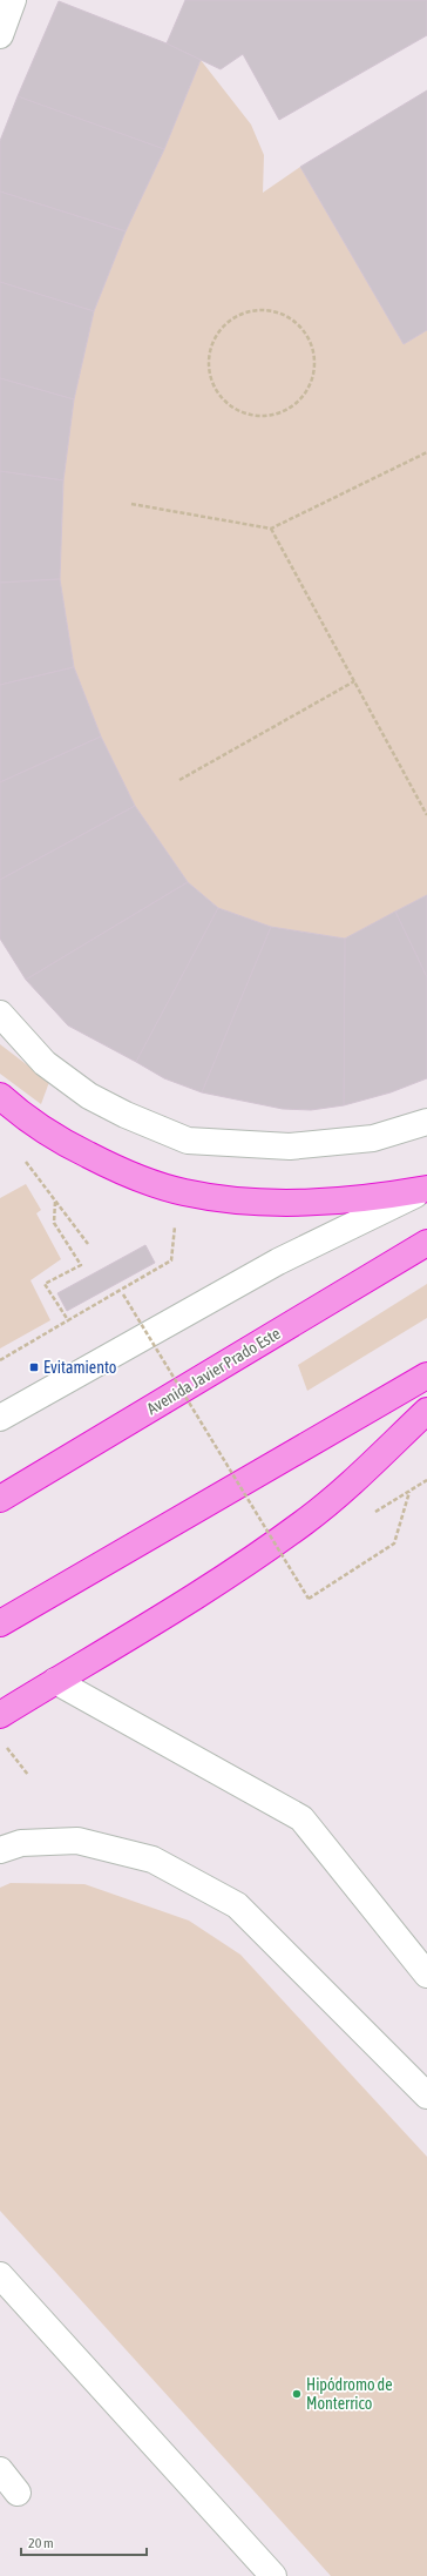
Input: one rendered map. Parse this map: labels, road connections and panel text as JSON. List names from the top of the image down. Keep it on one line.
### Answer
{"streets":{"highway":["Avenida Javier Prado Este"]},"places":{"transit":["Evitamiento"],"other":["Hipódromo de Monterrico"]},"scale_bar":"20 m"}
